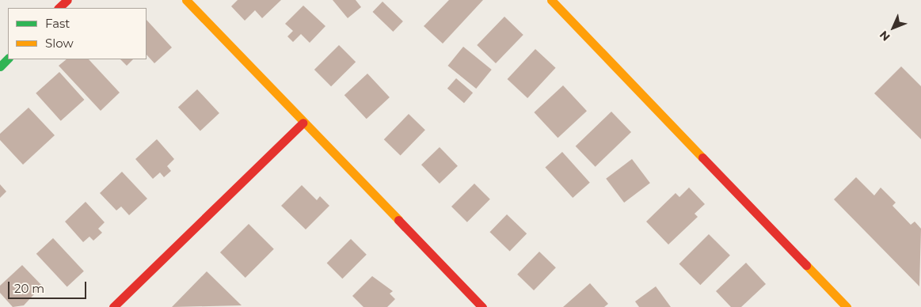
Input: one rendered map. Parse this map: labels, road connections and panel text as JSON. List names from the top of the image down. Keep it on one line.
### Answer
{"legend":["Fast","Slow"],"scale_bar":"20 m","north":"bottom left"}
